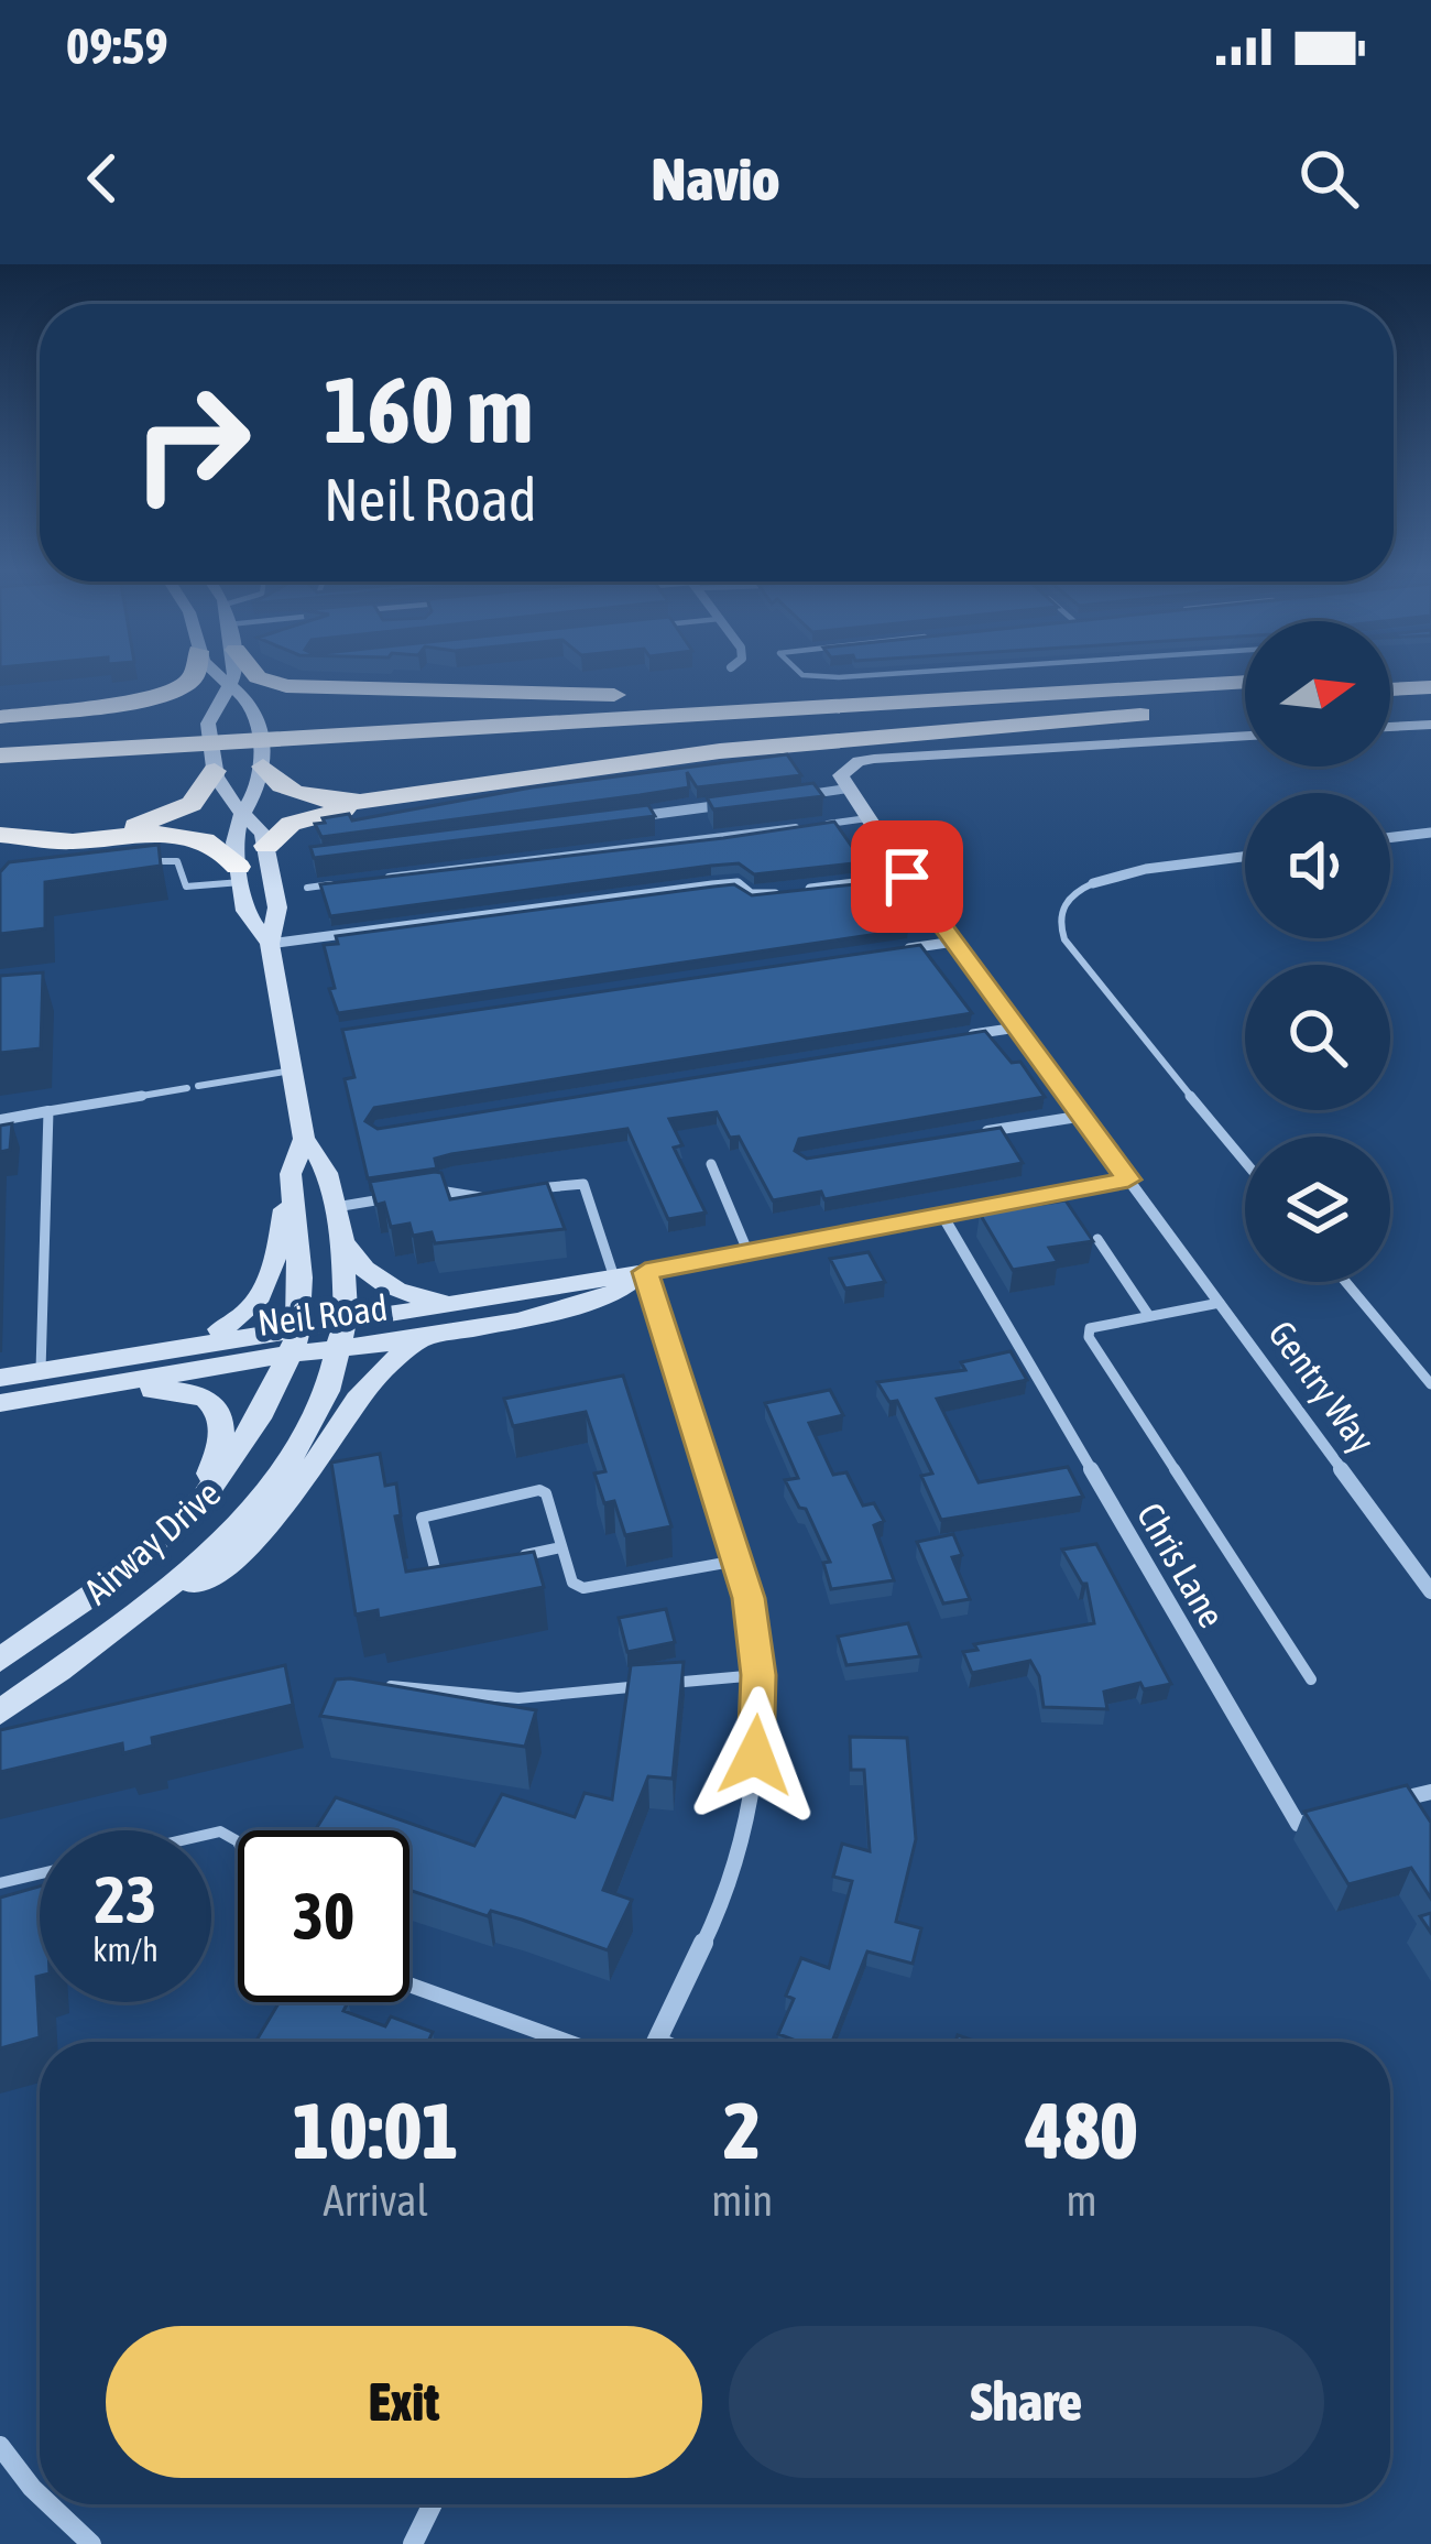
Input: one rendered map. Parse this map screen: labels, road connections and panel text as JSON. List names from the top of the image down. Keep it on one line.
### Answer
{"streets":{"main road":["Neil Road","Gentry Way","Airway Drive"],"street":["Chris Lane"]},"crossings":[["Neil Road","Gentry Way"],["Neil Road","Airway Drive"],["Neil Road","Chris Lane"]],"north":"right","page":{"status":"09:59","header":"Navio","turn":["160 m","Neil Road"],"speed":"23 km/h","limit":"30","eta":["10:01","Arrival","2","min","480","m"],"buttons":["Exit","Share"]}}
